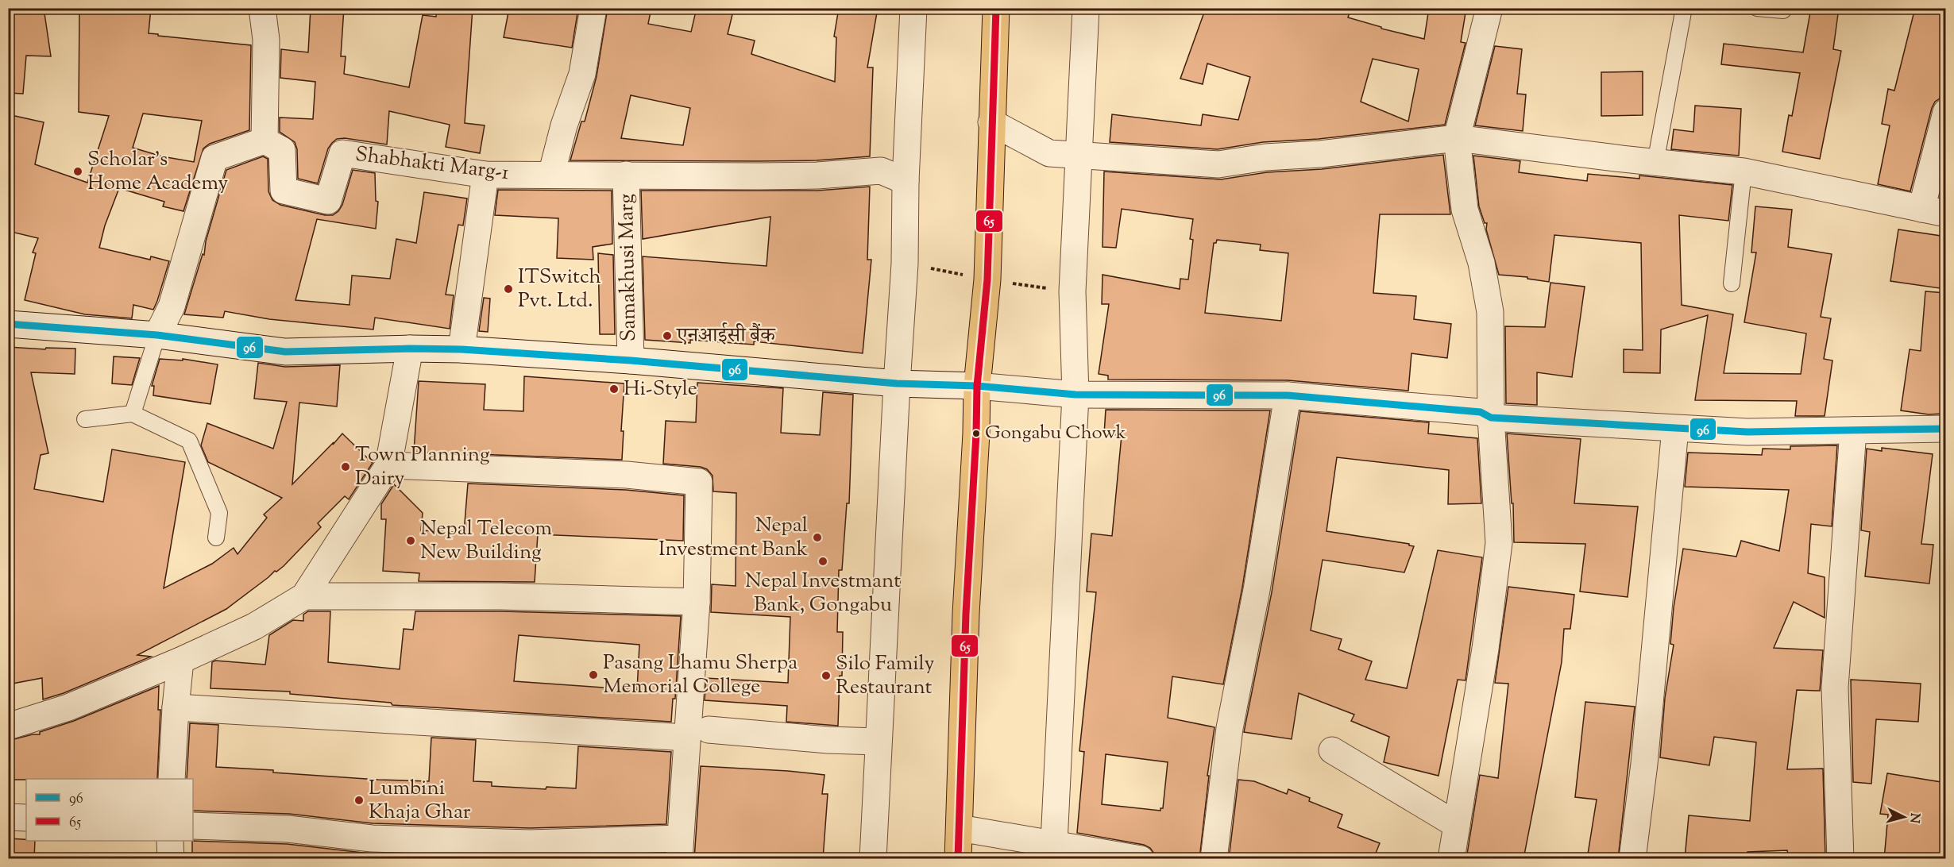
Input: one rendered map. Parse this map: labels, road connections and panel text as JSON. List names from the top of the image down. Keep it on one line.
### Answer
{"streets":{"street":["Shabhakti Marg-1","Samakhusi Marg"]},"crossings":[["Shabhakti Marg-1","Samakhusi Marg"]],"places":["Scholar's Home Academy","ITSwitch Pvt. Ltd.","एनआईसी बैंक","Hi-Style","Gongabu Chowk","Town Planning Dairy","Nepal Investment Bank","Nepal Telecom New Building","Nepal Investmant Bank, Gongabu","Pasang Lhamu Sherpa Memorial College","Silo Family Restaurant","Lumbini Khaja Ghar"],"lines":["transit line 65","transit line 96"],"legend":["96","65"],"north":"right"}
